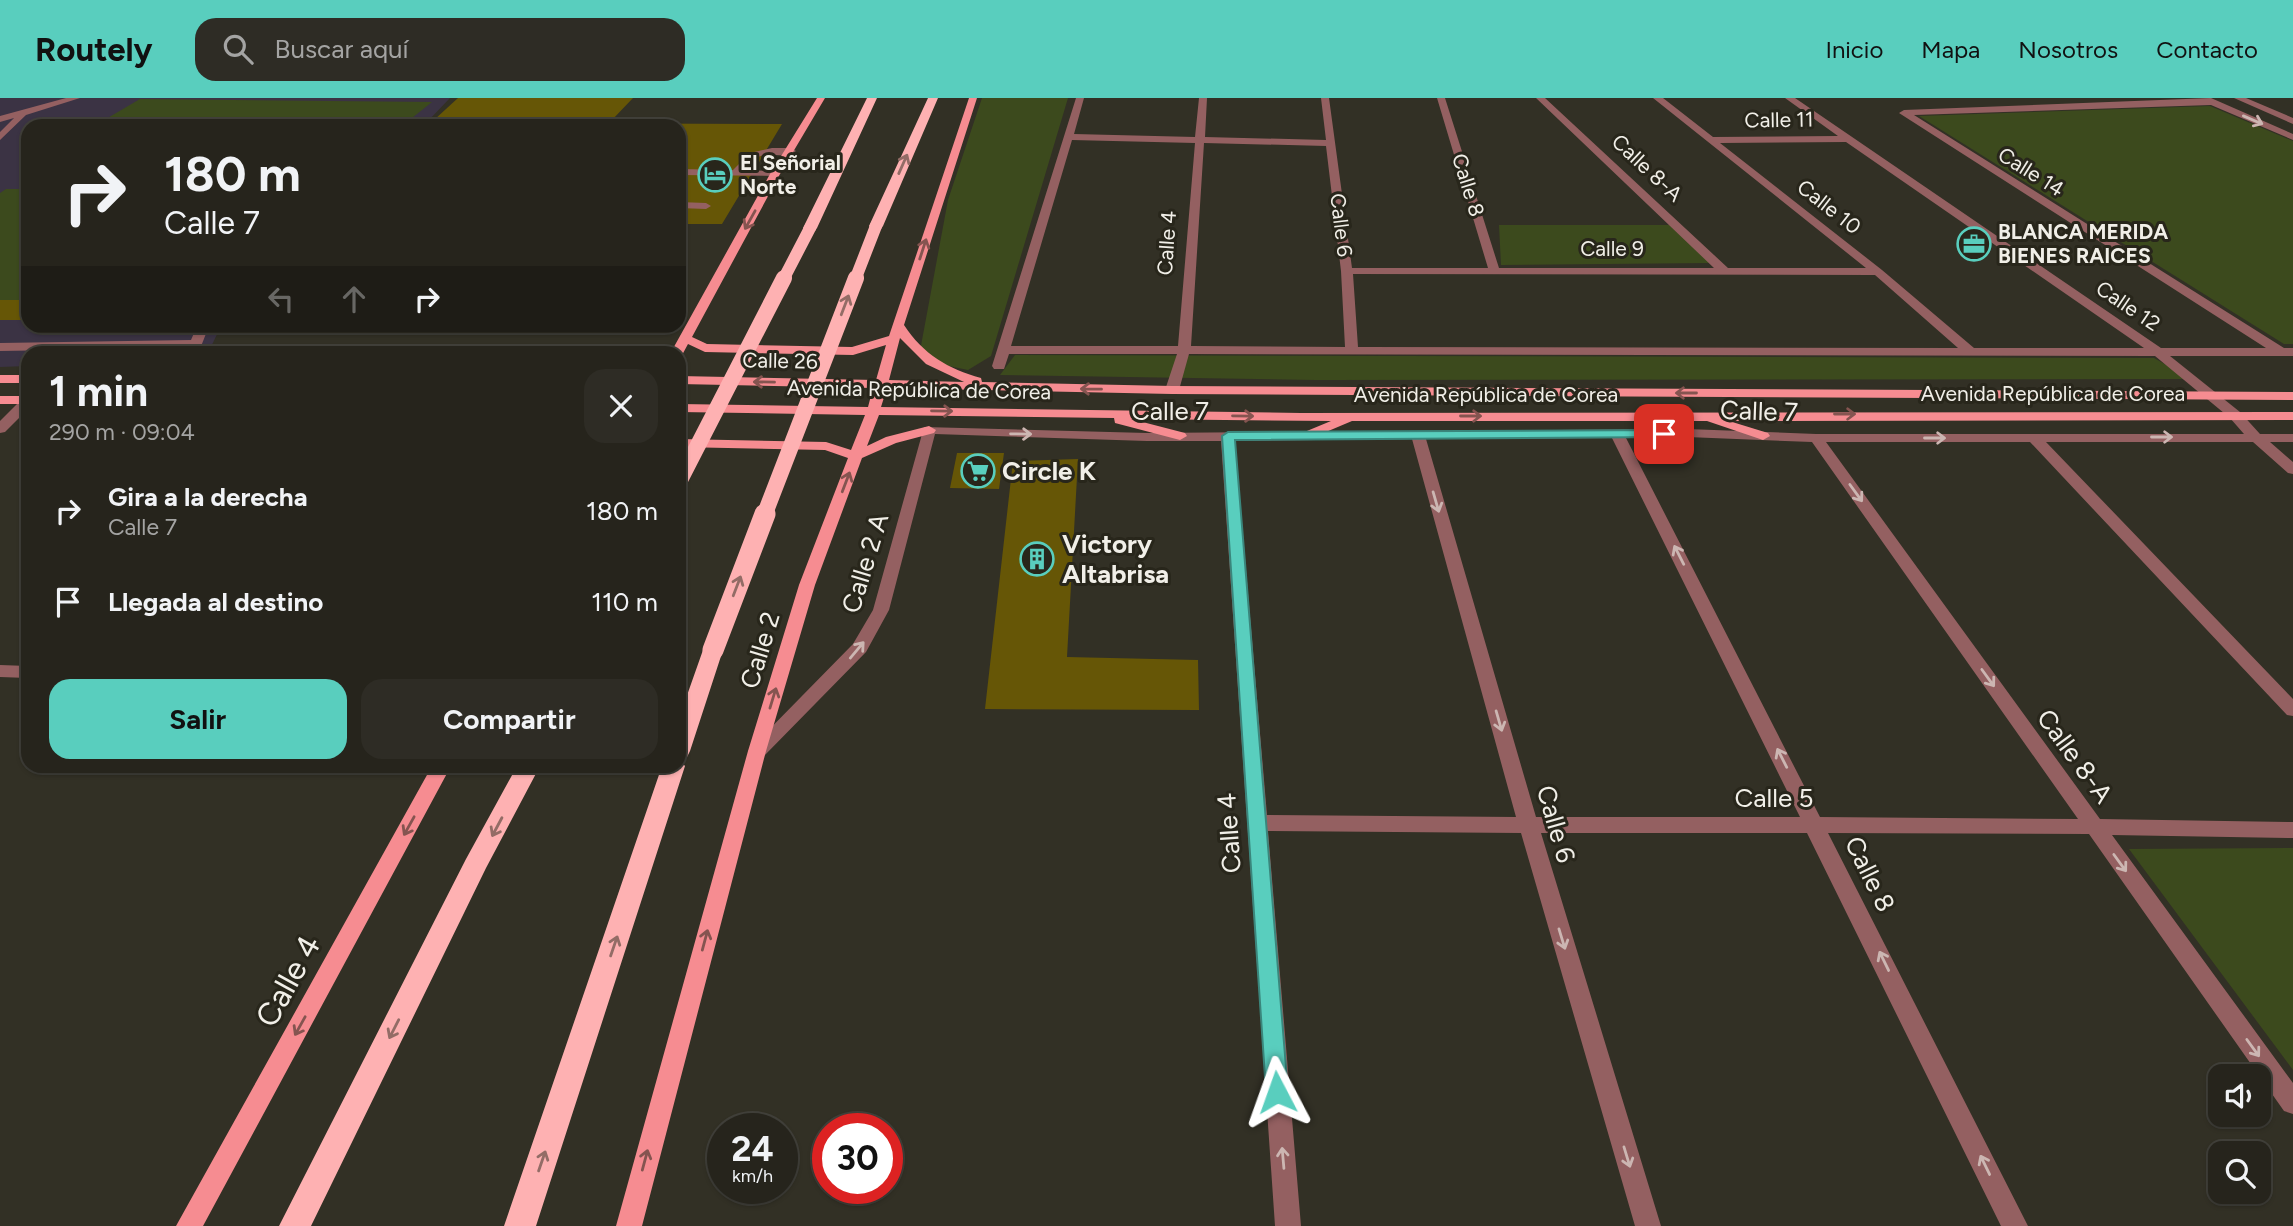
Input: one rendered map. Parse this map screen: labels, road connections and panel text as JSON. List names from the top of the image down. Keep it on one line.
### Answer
{"streets":{"main road":["Calle 4","Calle 26","Avenida República de Corea","Calle 2"],"street":["Calle 11","Calle 8-A","Calle 14","Calle 8","Calle 10","Calle 6","Calle 9","Calle 12","Calle 7","Calle 2 A","Calle 5"]},"crossings":[["Calle 11","Calle 10"],["Calle 11","Calle 12"],["Calle 8-A","Calle 9"],["Calle 8-A","Calle 7"],["Calle 8-A","Calle 5"],["Calle 14","Avenida República de Corea"],["Calle 8","Calle 9"],["Calle 8","Calle 7"],["Calle 8","Calle 5"],["Calle 10","Calle 9"],["Calle 10","Avenida República de Corea"],["Calle 6","Calle 9"],["Calle 6","Avenida República de Corea"],["Calle 6","Calle 7"],["Calle 6","Calle 5"],["Calle 4","Avenida República de Corea"],["Calle 4","Calle 7"],["Calle 4","Calle 5"],["Calle 12","Avenida República de Corea"],["Calle 12","Calle 7"],["Calle 26","Avenida República de Corea"],["Calle 26","Calle 2"],["Avenida República de Corea","Calle 2"],["Calle 7","Calle 2 A"],["Calle 2 A","Calle 2"]],"one_way":["Calle 8-A","Calle 8","Calle 6","Calle 7","Calle 2 A","Calle 2"],"places":{"hotel":["El Señorial Norte"],"office":["BLANCA MERIDA BIENES RAICES"],"supermarket":["Circle K"],"building":["Victory Altabrisa"]},"page":{"header":"Routely","search":"Buscar aquí","nav":["Inicio","Mapa","Nosotros","Contacto"],"turn":["180 m","Calle 7"],"heading":["1 min","290 m · 09:04"],"list":[{"name":"Gira a la derecha","note":"Calle 7","value":"180 m"},{"name":"Llegada al destino","value":"110 m"}],"buttons":["Salir","Compartir"],"speed":"24 km/h","limit":"30"}}
